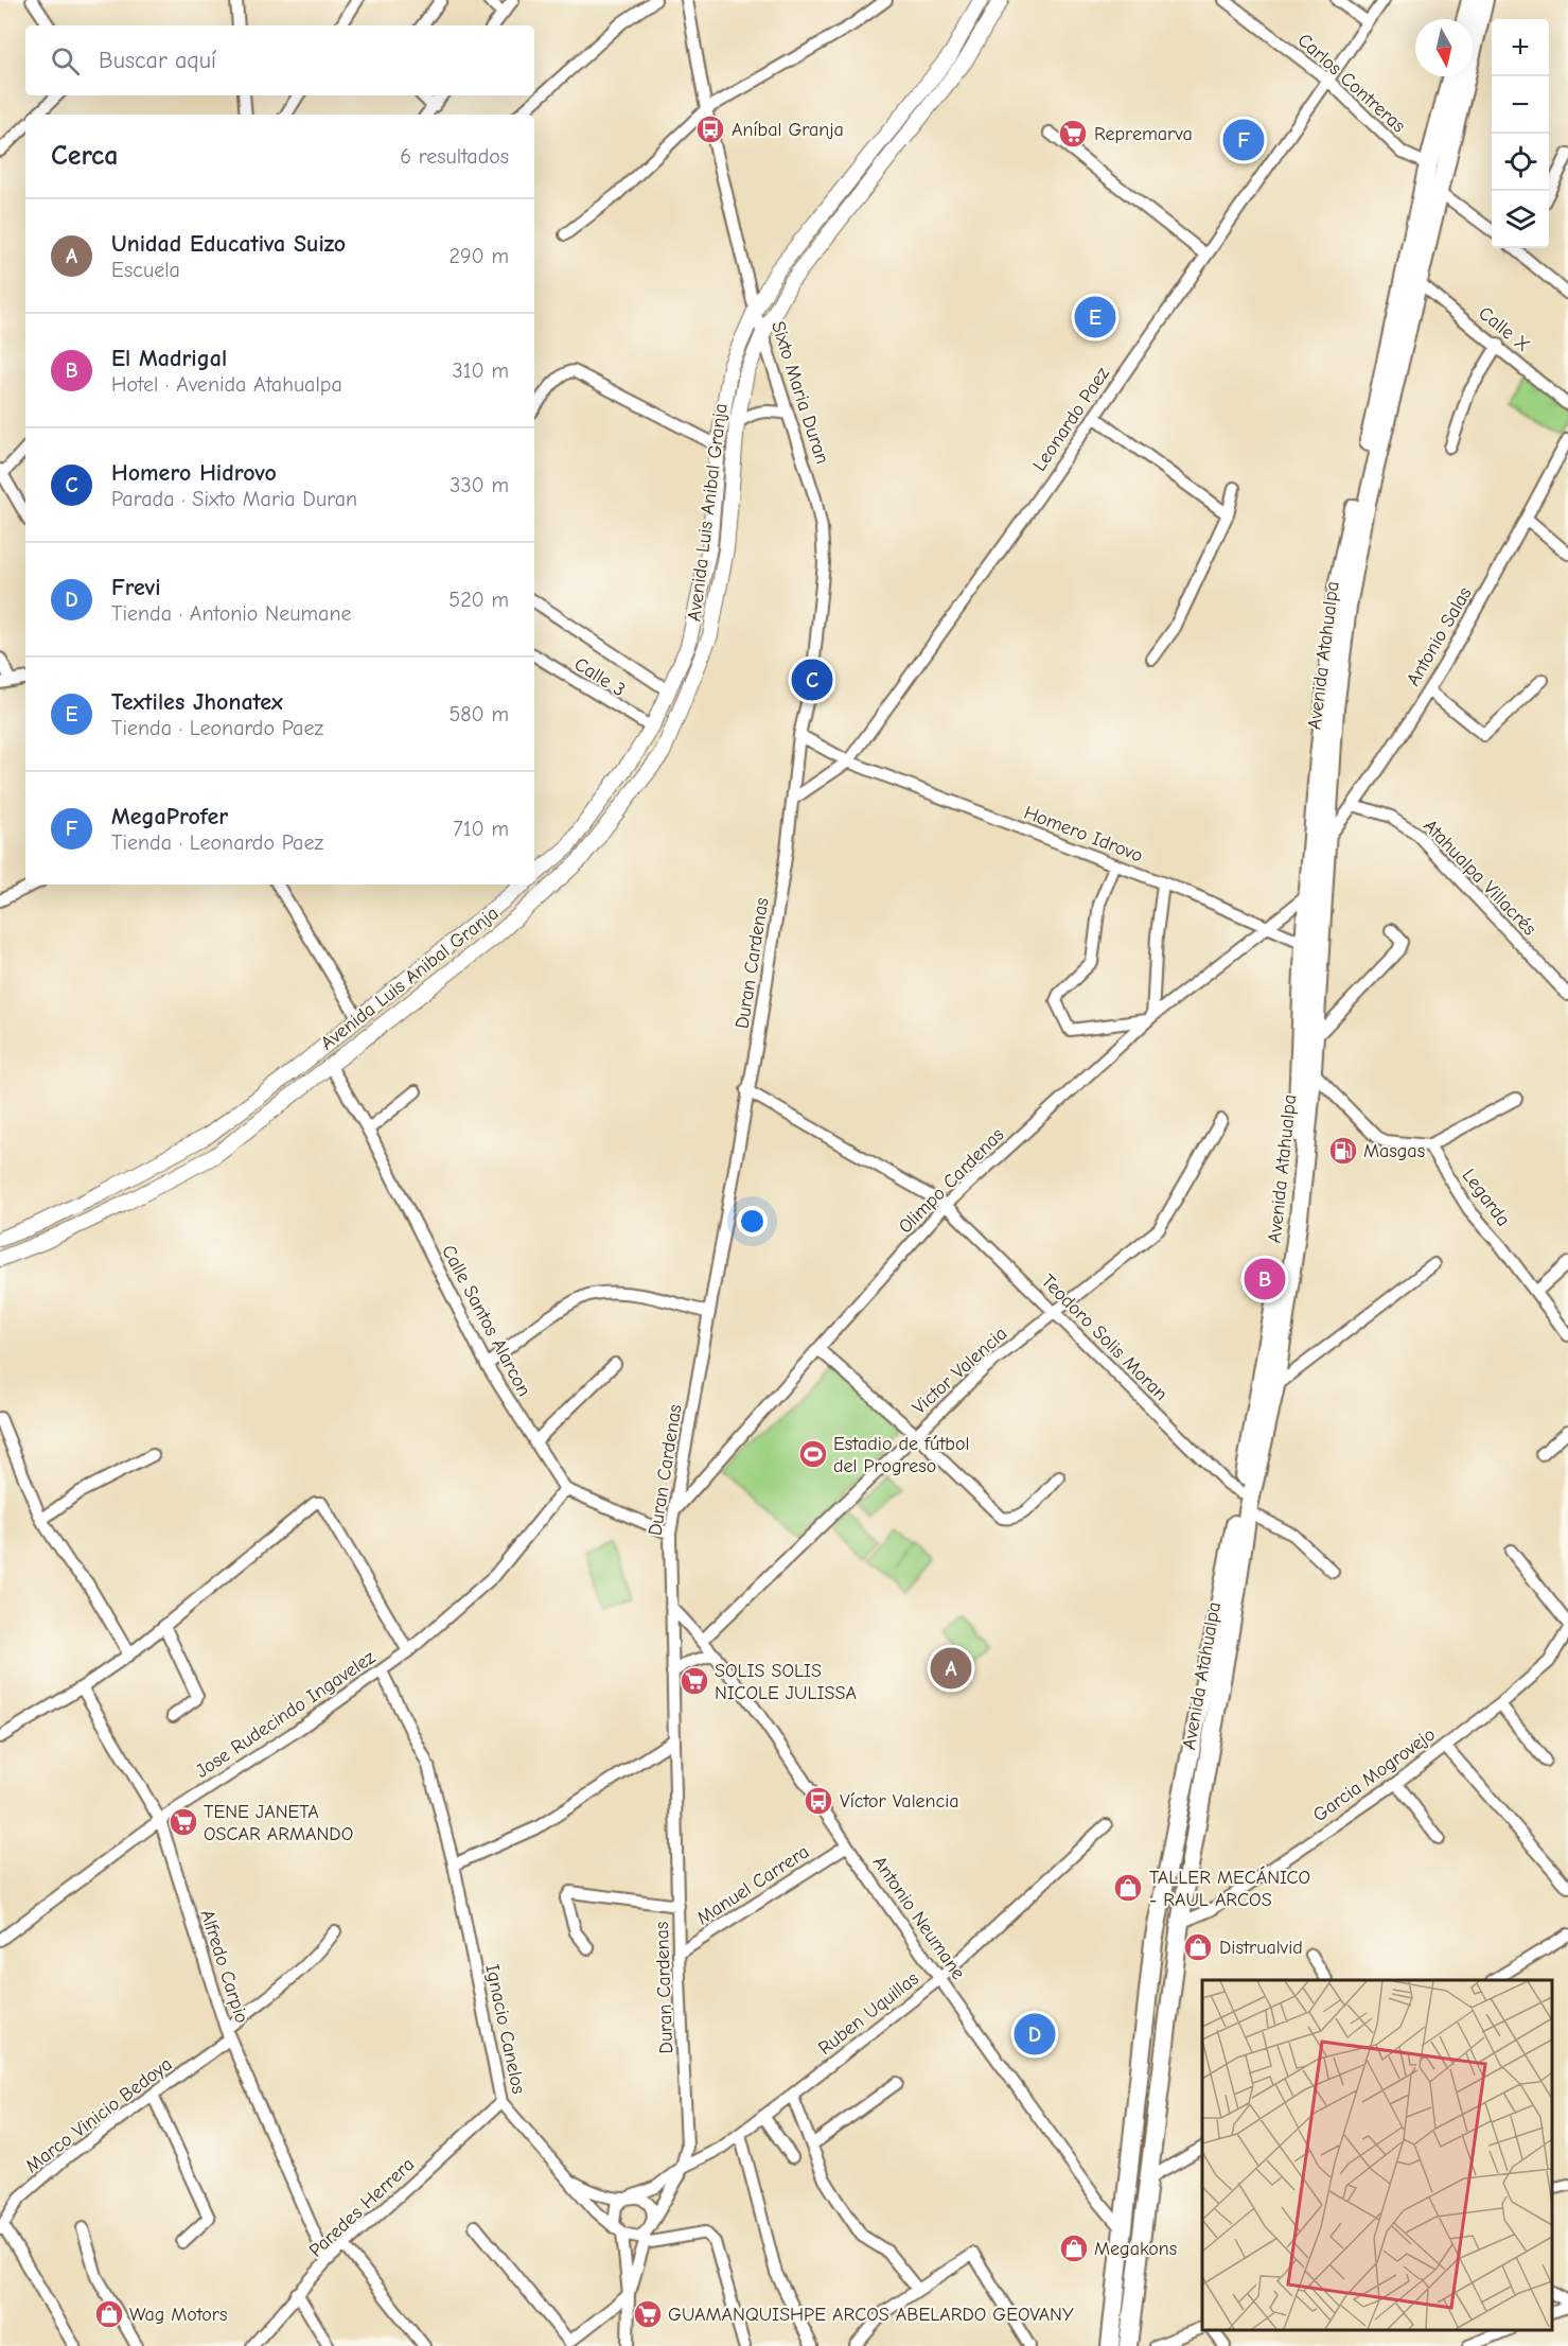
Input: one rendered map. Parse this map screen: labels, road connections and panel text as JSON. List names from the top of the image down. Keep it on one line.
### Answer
{"streets":{"highway":["Avenida Atahualpa"],"main road":["Avenida Luis Anibal Granja"],"street":["Carlos Contreras","Calle X","Sixto Maria Duran","Leonardo Paez","Antonio Salas","Calle 3","Homero Idrovo","Atahualpa Villacrés","Duran Cardenas","Olimpo Cardenas","Legarda","Calle Santos Alarcon","Teodoro Solis Moran","Victor Valencia","Jose Rudecindo Ingavelez","Garcia Mogrovejo","Manuel Carrera","Antonio Neumane","Alfredo Carpio","Ruben Uquillas","Ignacio Canelos","Marco Vinicio Bedoya","Paredes Herrera"]},"crossings":[["Carlos Contreras","Leonardo Paez"],["Carlos Contreras","Avenida Atahualpa"],["Calle X","Avenida Atahualpa"],["Sixto Maria Duran","Avenida Luis Anibal Granja"],["Sixto Maria Duran","Homero Idrovo"],["Sixto Maria Duran","Duran Cardenas"],["Leonardo Paez","Homero Idrovo"],["Avenida Luis Anibal Granja","Calle 3"],["Avenida Luis Anibal Granja","Calle Santos Alarcon"],["Antonio Salas","Avenida Atahualpa"],["Antonio Salas","Atahualpa Villacrés"],["Avenida Atahualpa","Homero Idrovo"],["Avenida Atahualpa","Olimpo Cardenas"],["Avenida Atahualpa","Teodoro Solis Moran"],["Avenida Atahualpa","Garcia Mogrovejo"],["Avenida Atahualpa","Antonio Neumane"],["Homero Idrovo","Olimpo Cardenas"],["Duran Cardenas","Olimpo Cardenas"],["Duran Cardenas","Teodoro Solis Moran"],["Duran Cardenas","Manuel Carrera"],["Duran Cardenas","Antonio Neumane"],["Duran Cardenas","Ruben Uquillas"],["Olimpo Cardenas","Teodoro Solis Moran"],["Calle Santos Alarcon","Jose Rudecindo Ingavelez"],["Teodoro Solis Moran","Victor Valencia"],["Victor Valencia","Antonio Neumane"],["Jose Rudecindo Ingavelez","Alfredo Carpio"],["Jose Rudecindo Ingavelez","Ignacio Canelos"],["Manuel Carrera","Antonio Neumane"],["Antonio Neumane","Ruben Uquillas"],["Alfredo Carpio","Marco Vinicio Bedoya"],["Alfredo Carpio","Paredes Herrera"],["Ignacio Canelos","Paredes Herrera"]],"places":{"bus stop":["Aníbal Granja","Víctor Valencia"],"supermarket":["Repremarva","SOLIS SOLIS NICOLE JULISSA","TENE JANETA OSCAR ARMANDO","GUAMANQUISHPE ARCOS ABELARDO GEOVANY"],"fuel station":["Masgas"],"sports":["Estadio de fútbol del Progreso"],"shop":["TALLER MECÁNICO - RAUL ARCOS","Distrualvid","Megakons","Wag Motors"]},"north":"bottom","page":{"map_buttons":["+","−"],"search":"Buscar aquí","heading":["Cerca","6 resultados"],"pins":["F","E","C","B","A","D"],"list":[{"mark":"A","name":"Unidad Educativa Suizo","note":"Escuela","value":"290 m"},{"mark":"B","name":"El Madrigal","note":"Hotel · Avenida Atahualpa","value":"310 m"},{"mark":"C","name":"Homero Hidrovo","note":"Parada · Sixto Maria Duran","value":"330 m"},{"mark":"D","name":"Frevi","note":"Tienda · Antonio Neumane","value":"520 m"},{"mark":"E","name":"Textiles Jhonatex","note":"Tienda · Leonardo Paez","value":"580 m"},{"mark":"F","name":"MegaProfer","note":"Tienda · Leonardo Paez","value":"710 m"}]}}
